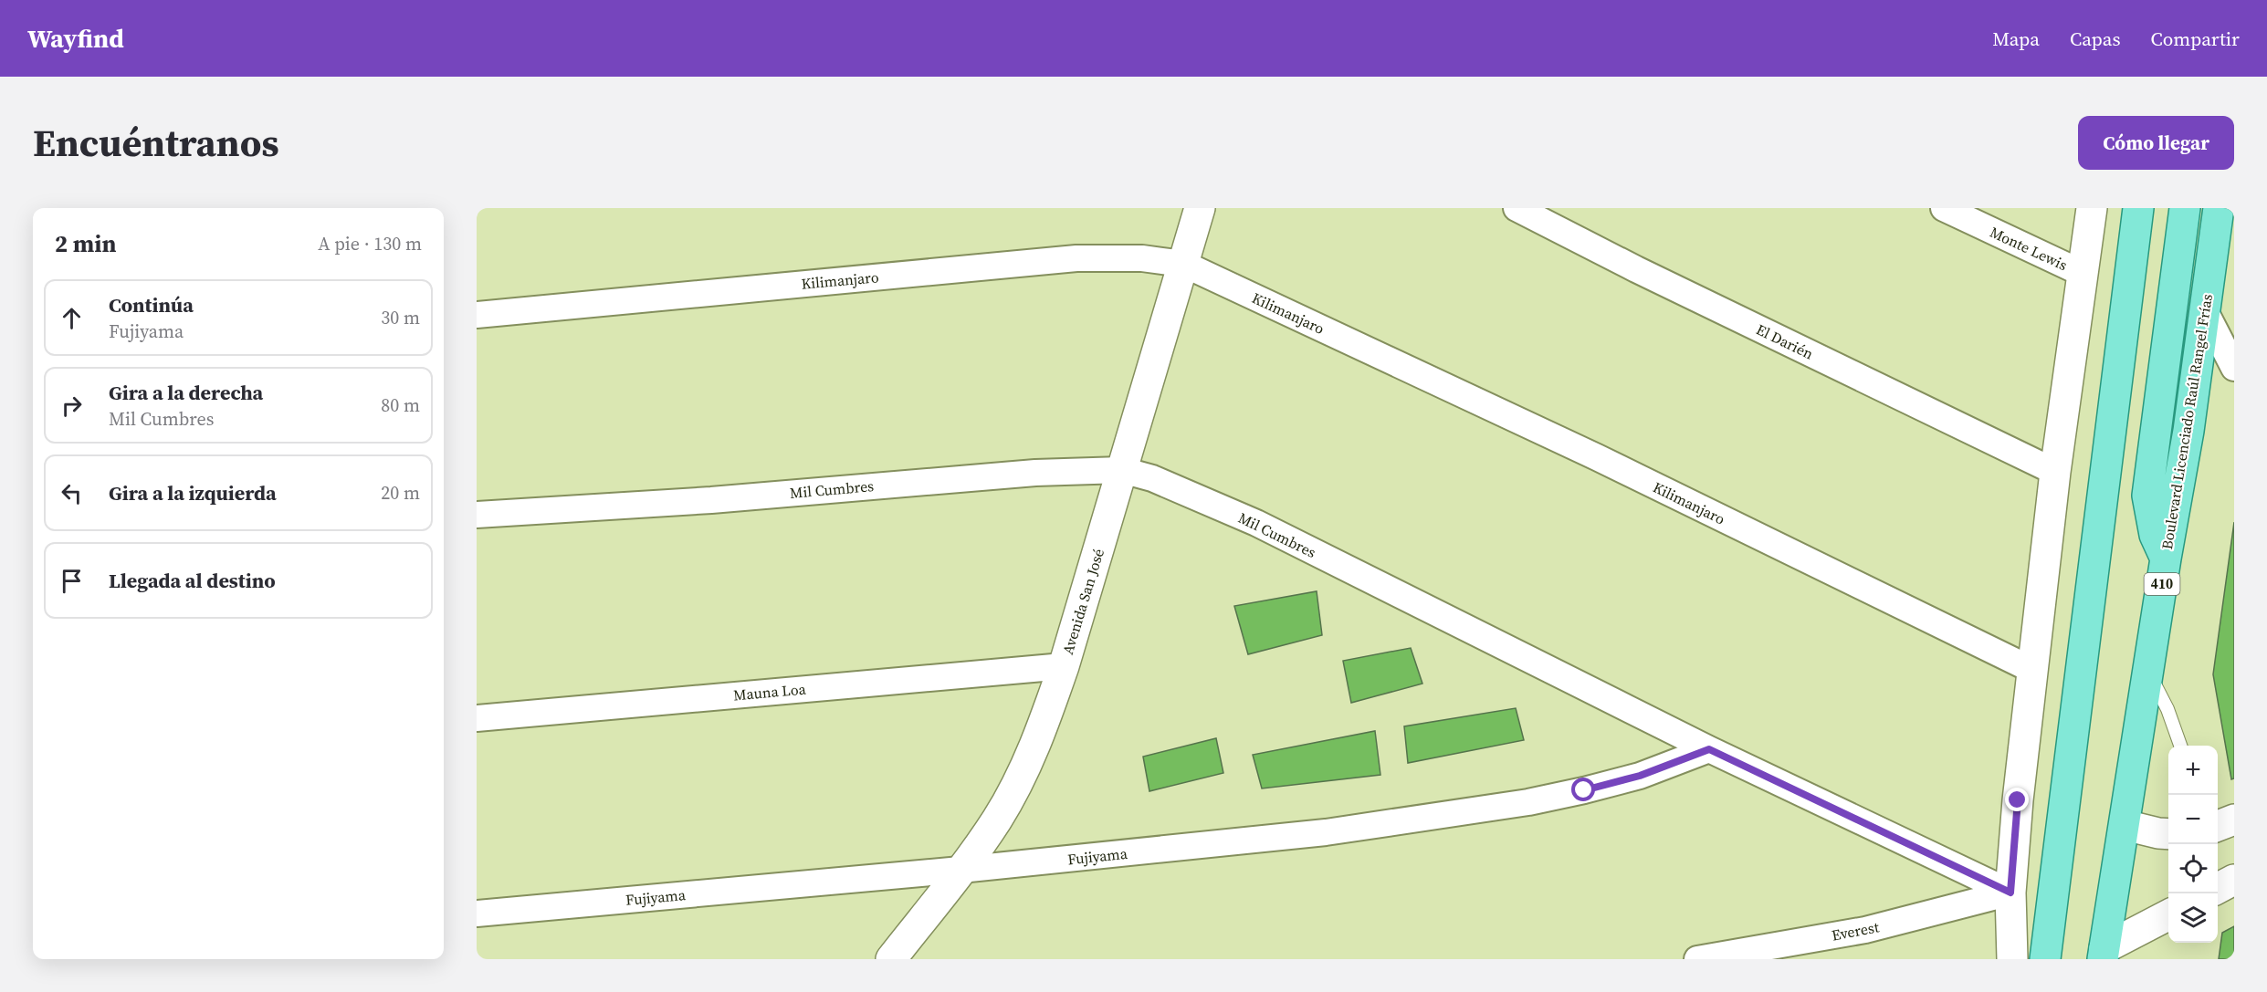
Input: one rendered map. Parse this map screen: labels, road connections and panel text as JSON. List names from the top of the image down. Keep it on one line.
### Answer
{"streets":{"main road":["Boulevard Licenciado Raúl Rangel Frías","410"],"street":["Monte Lewis","Kilimanjaro","El Darién","Mil Cumbres","Avenida San José","Mauna Loa","Fujiyama","Everest"]},"crossings":[["Kilimanjaro","Avenida San José"],["Mil Cumbres","Avenida San José"],["Mil Cumbres","Fujiyama"],["Mil Cumbres","Everest"],["Avenida San José","Mauna Loa"],["Avenida San José","Fujiyama"]],"page":{"header":"Wayfind","nav":["Mapa","Capas","Compartir"],"title":"Encuéntranos","buttons":"Cómo llegar","heading":["2 min","A pie · 130 m"],"list":[["Continúa","Fujiyama","30 m"],["Gira a la derecha","Mil Cumbres","80 m"],["Gira a la izquierda","20 m"],"Llegada al destino"],"map_buttons":["+","−"]}}
